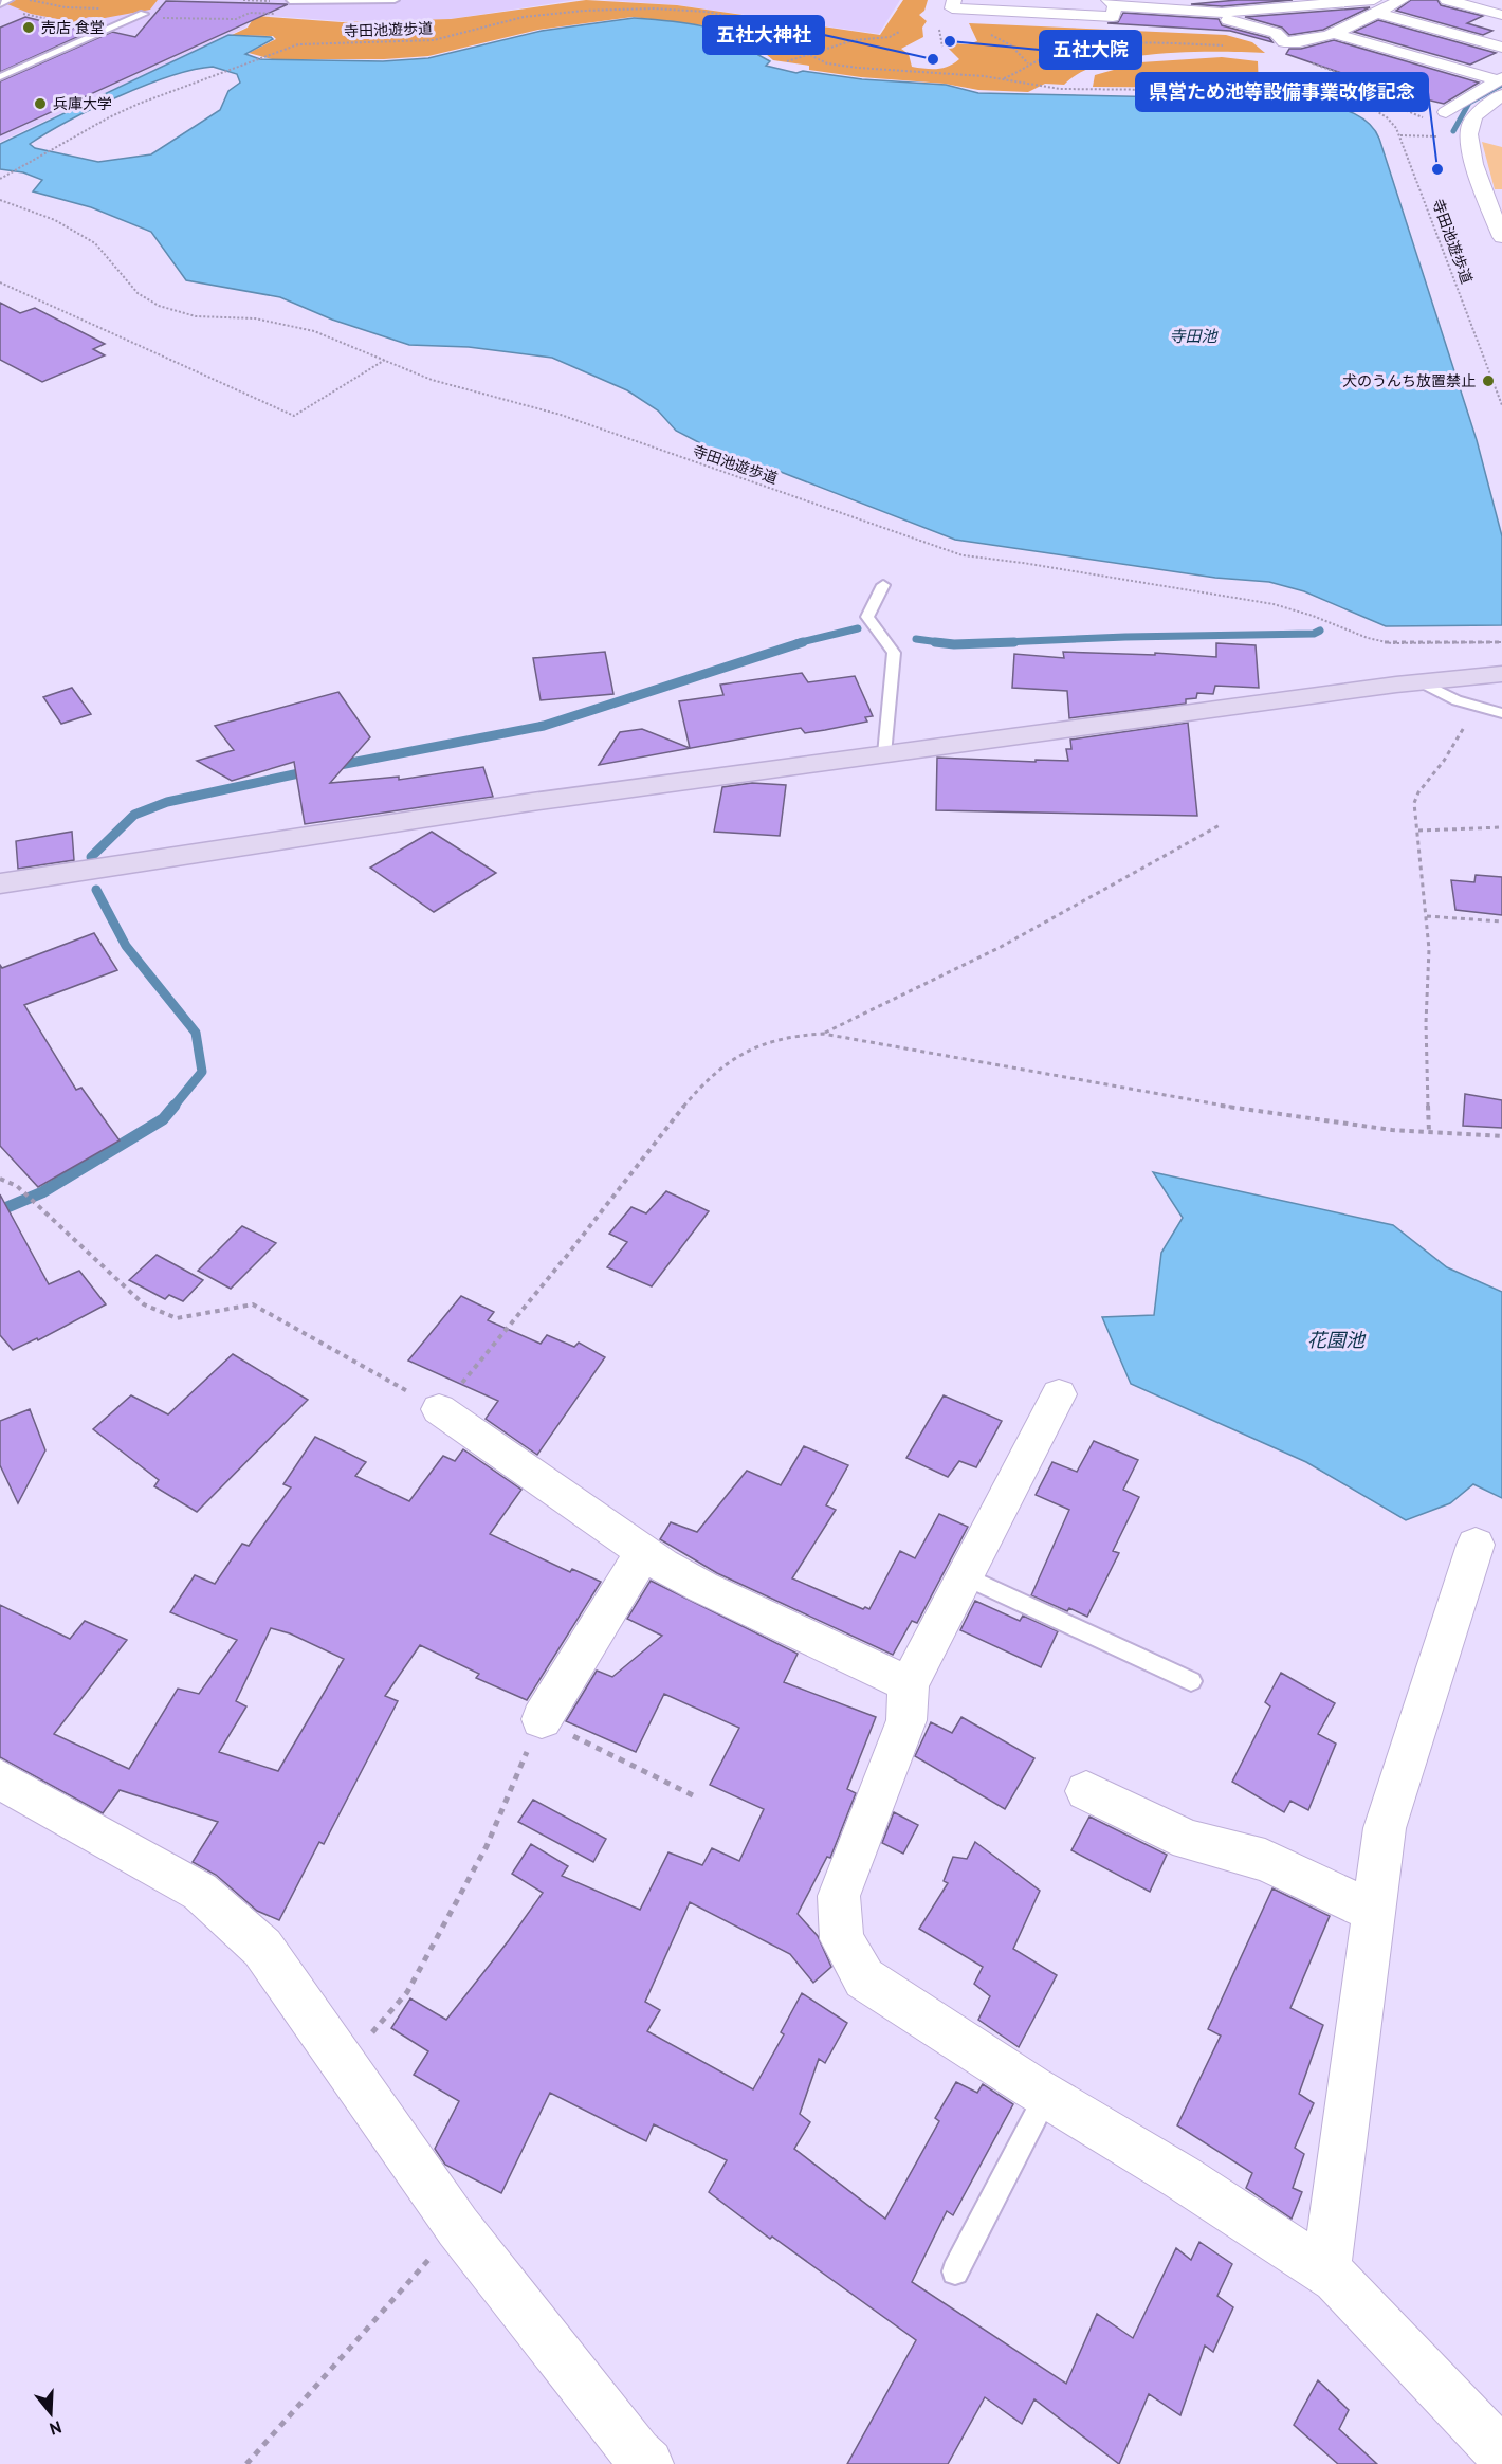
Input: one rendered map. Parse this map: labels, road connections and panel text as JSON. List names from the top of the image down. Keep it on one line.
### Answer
{"streets":{"path":["寺田池遊歩道"]},"water":["寺田池","花園池"],"places":["売店 食堂","五社大院","五社大神社","兵庫大学","県営ため池等設備事業改修記念","犬のうんち放置禁止"],"north":"bottom"}
